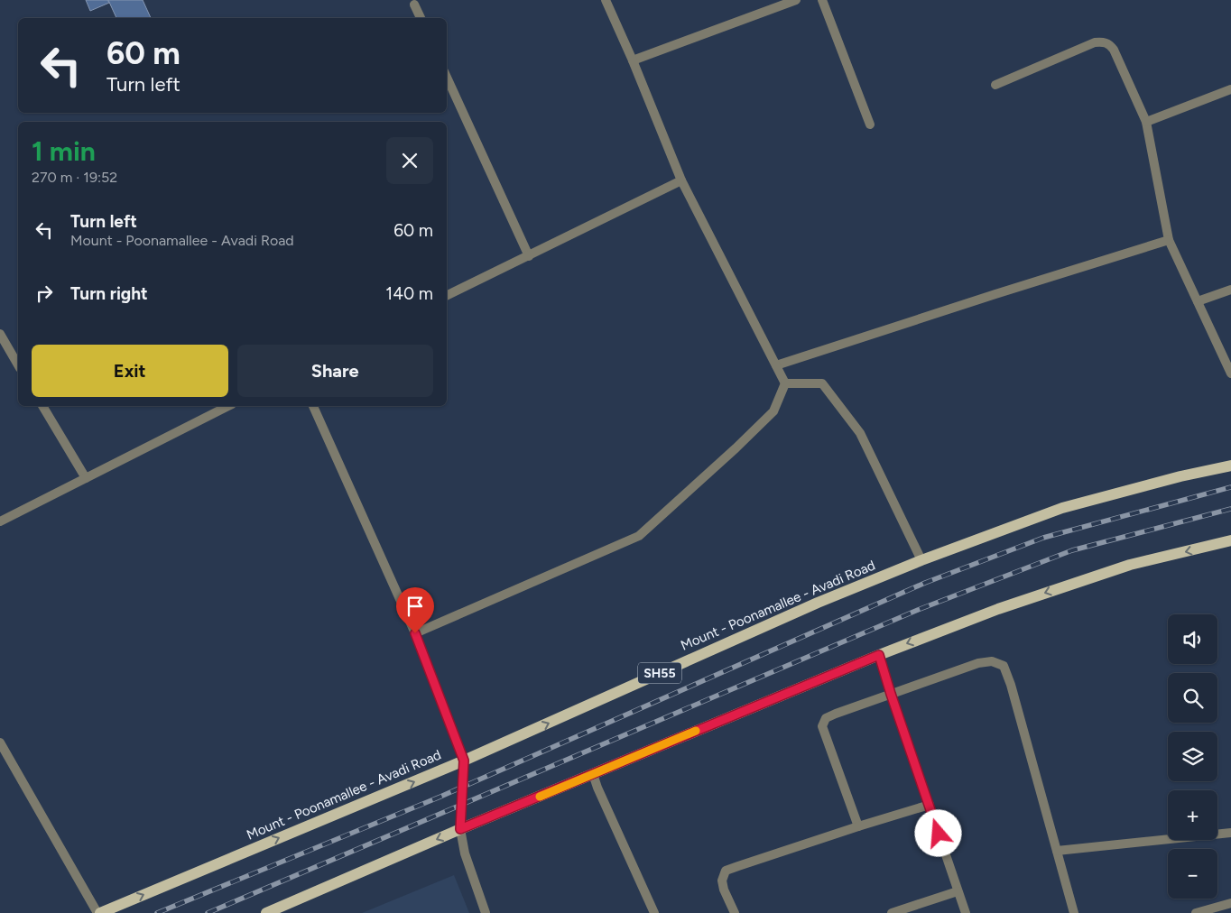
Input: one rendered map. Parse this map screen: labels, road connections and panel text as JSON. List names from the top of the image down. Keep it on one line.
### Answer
{"streets":{"main road":["Mount - Poonamallee - Avadi Road","SH55"]},"page":{"turn":["60 m","Turn left"],"heading":["1 min","270 m · 19:52"],"list":[{"name":"Turn left","note":"Mount - Poonamallee - Avadi Road","value":"60 m"},{"name":"Turn right","value":"140 m"}],"buttons":["Exit","Share"],"map_buttons":["+","−"]}}
